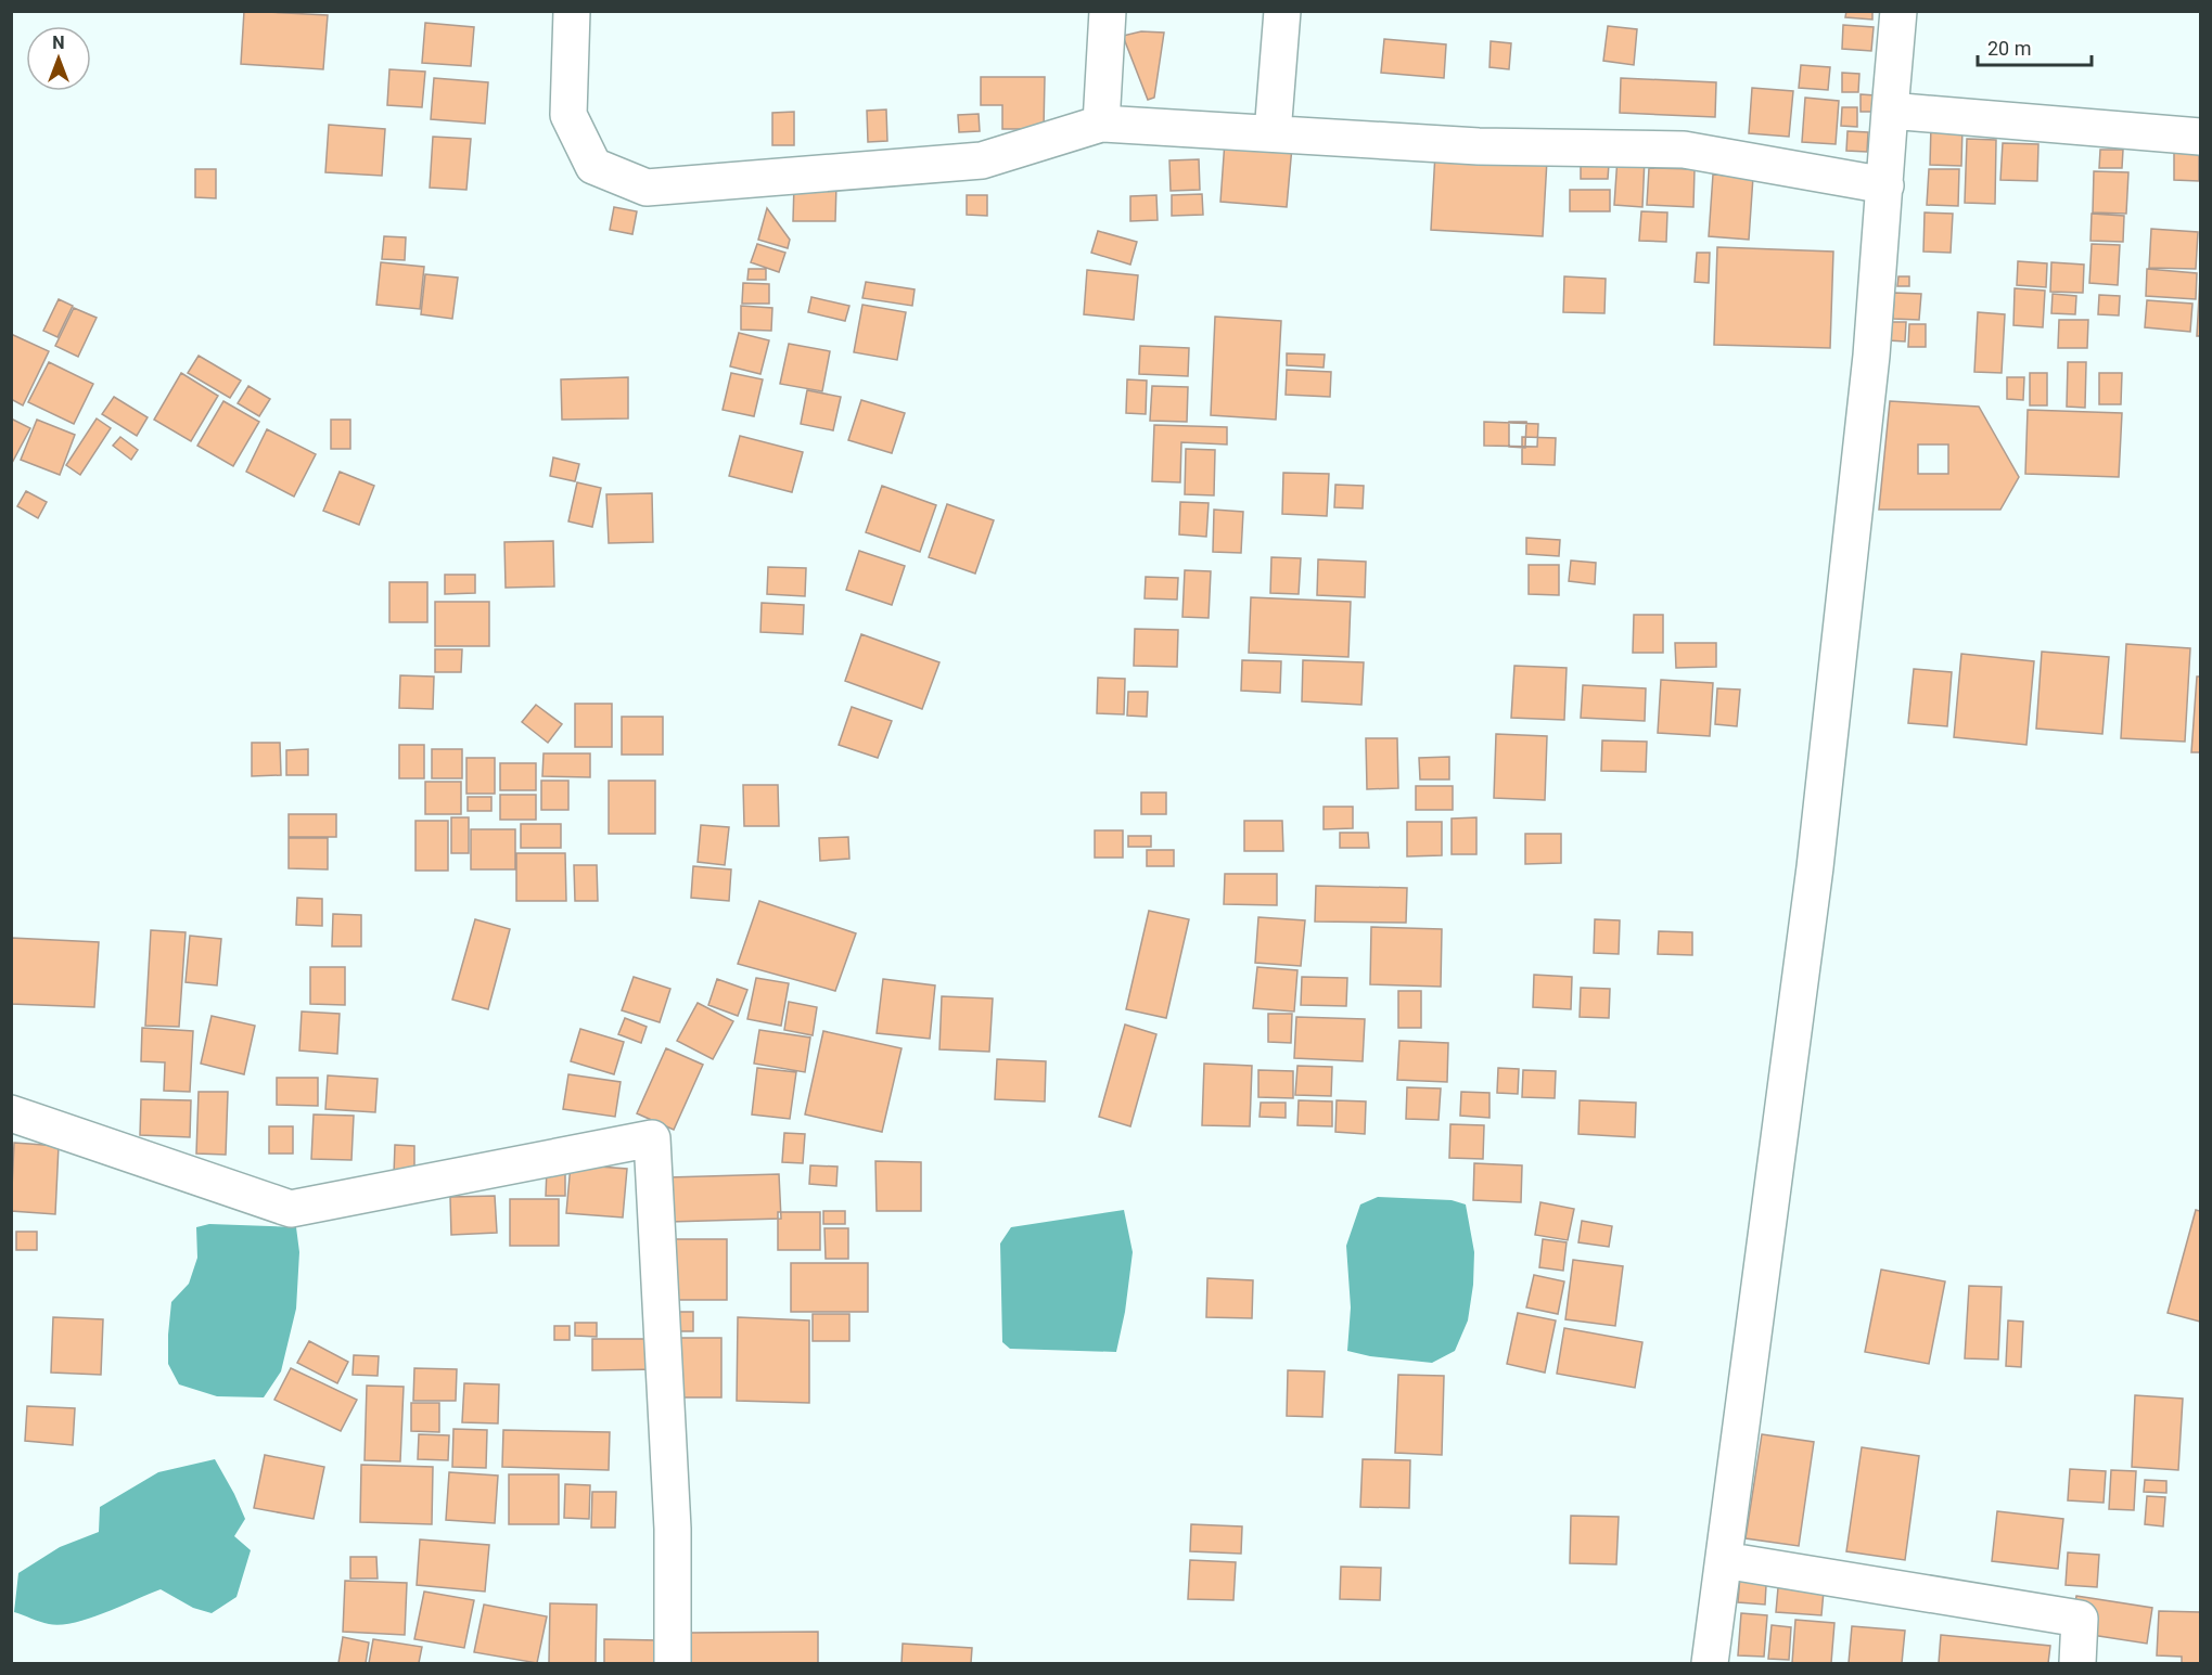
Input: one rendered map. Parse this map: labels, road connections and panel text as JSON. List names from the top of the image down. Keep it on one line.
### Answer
{"scale_bar":"20 m","north":"top"}
